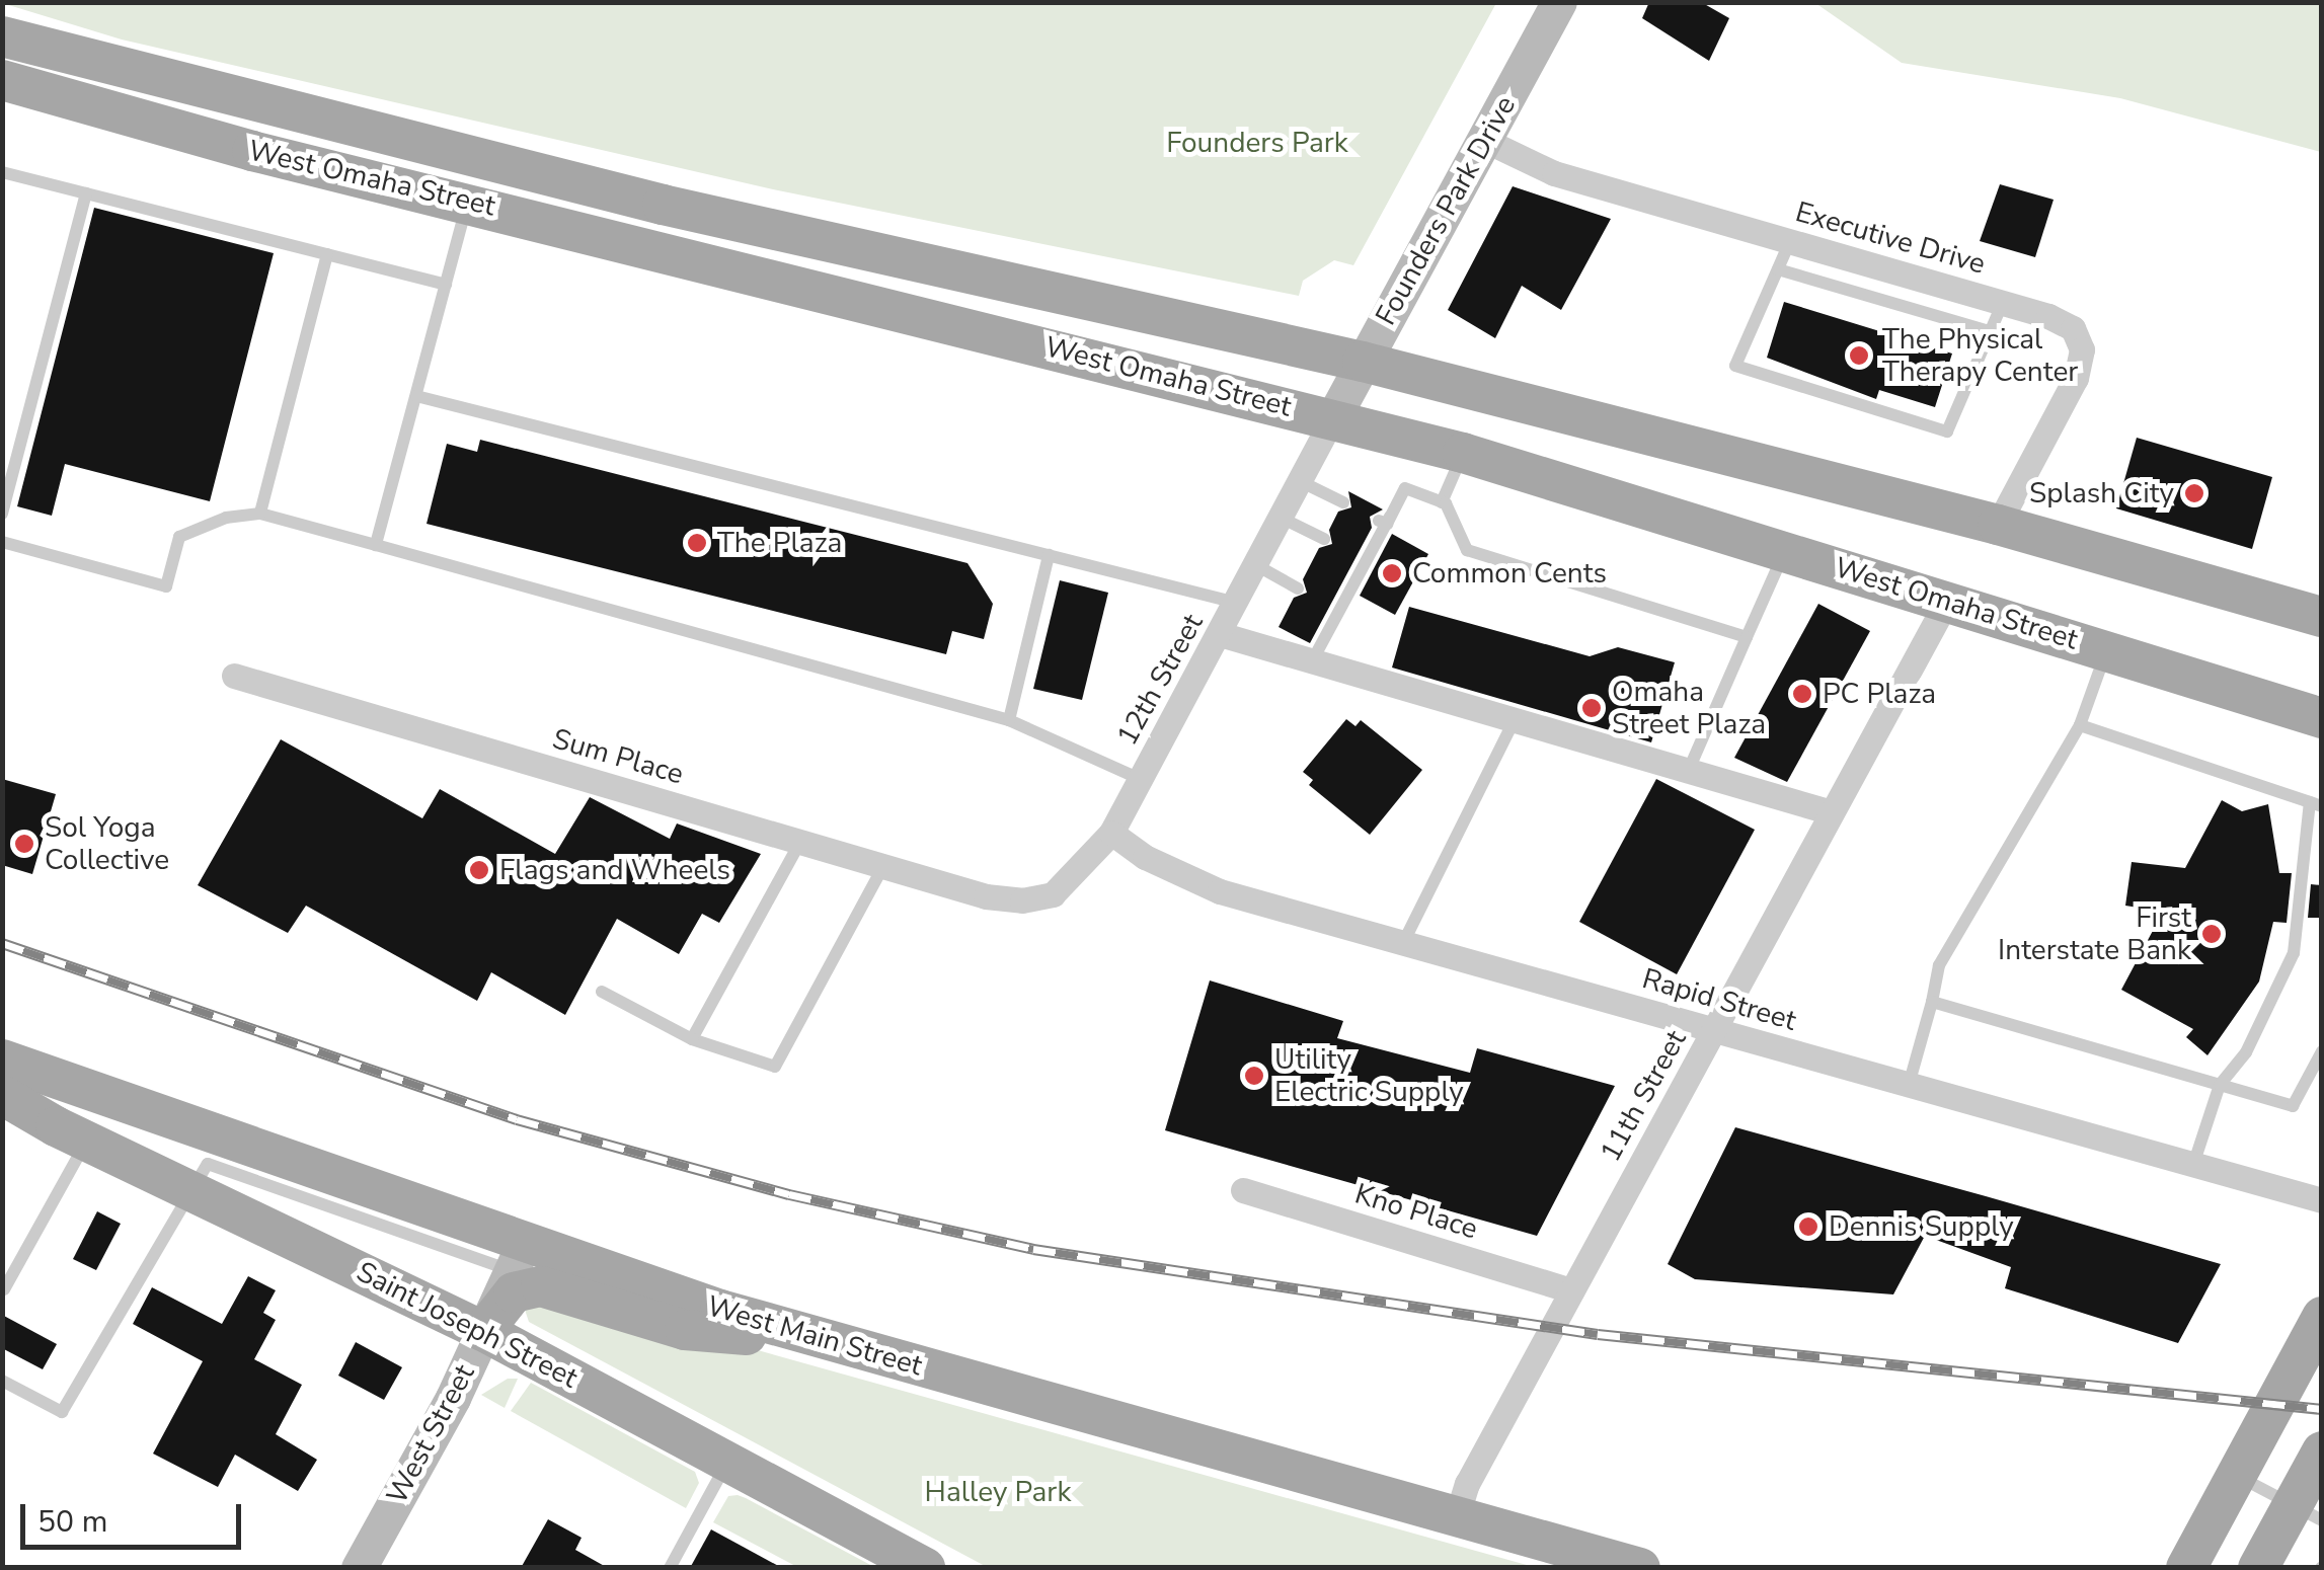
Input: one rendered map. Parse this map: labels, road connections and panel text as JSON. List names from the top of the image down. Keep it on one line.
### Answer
{"streets":{"main road":["West Omaha Street","Founders Park Drive","Saint Joseph Street","West Main Street","West Street"],"street":["Executive Drive","12th Street","Sum Place","Rapid Street","11th Street","Kno Place"]},"crossings":[["West Omaha Street","Founders Park Drive"],["West Omaha Street","Executive Drive"],["West Omaha Street","12th Street"],["West Omaha Street","11th Street"],["Founders Park Drive","Executive Drive"],["Founders Park Drive","12th Street"],["12th Street","Sum Place"],["12th Street","Rapid Street"],["Rapid Street","11th Street"],["11th Street","Kno Place"],["11th Street","West Main Street"],["Saint Joseph Street","West Street"],["West Main Street","West Street"]],"parks":["Founders Park","Halley Park"],"places":["The Physical Therapy Center","Splash City","The Plaza","Common Cents","PC Plaza","Omaha Street Plaza","Sol Yoga Collective","Flags and Wheels","First Interstate Bank","Utility Electric Supply","Dennis Supply"],"scale_bar":"50 m"}
